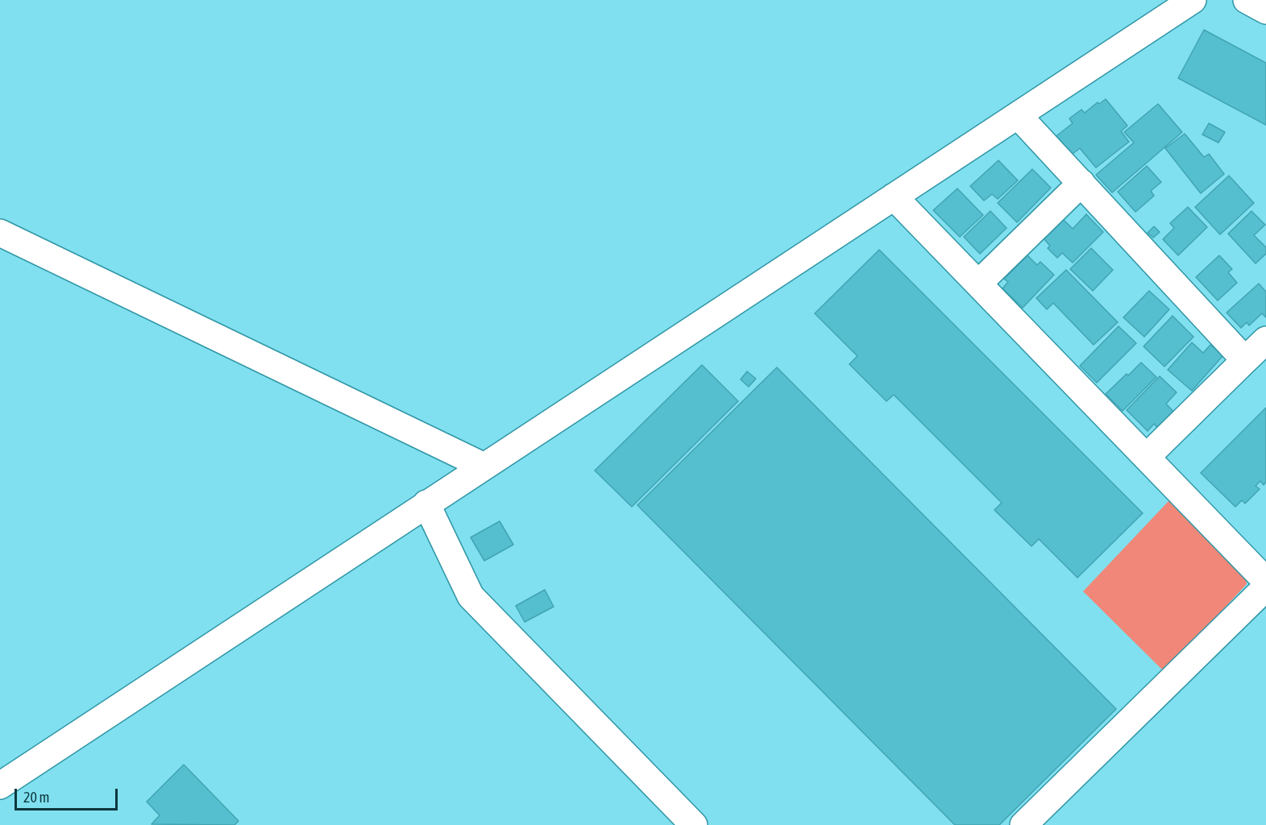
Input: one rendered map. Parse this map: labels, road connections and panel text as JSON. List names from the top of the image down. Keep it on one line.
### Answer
{"scale_bar":"20 m"}
